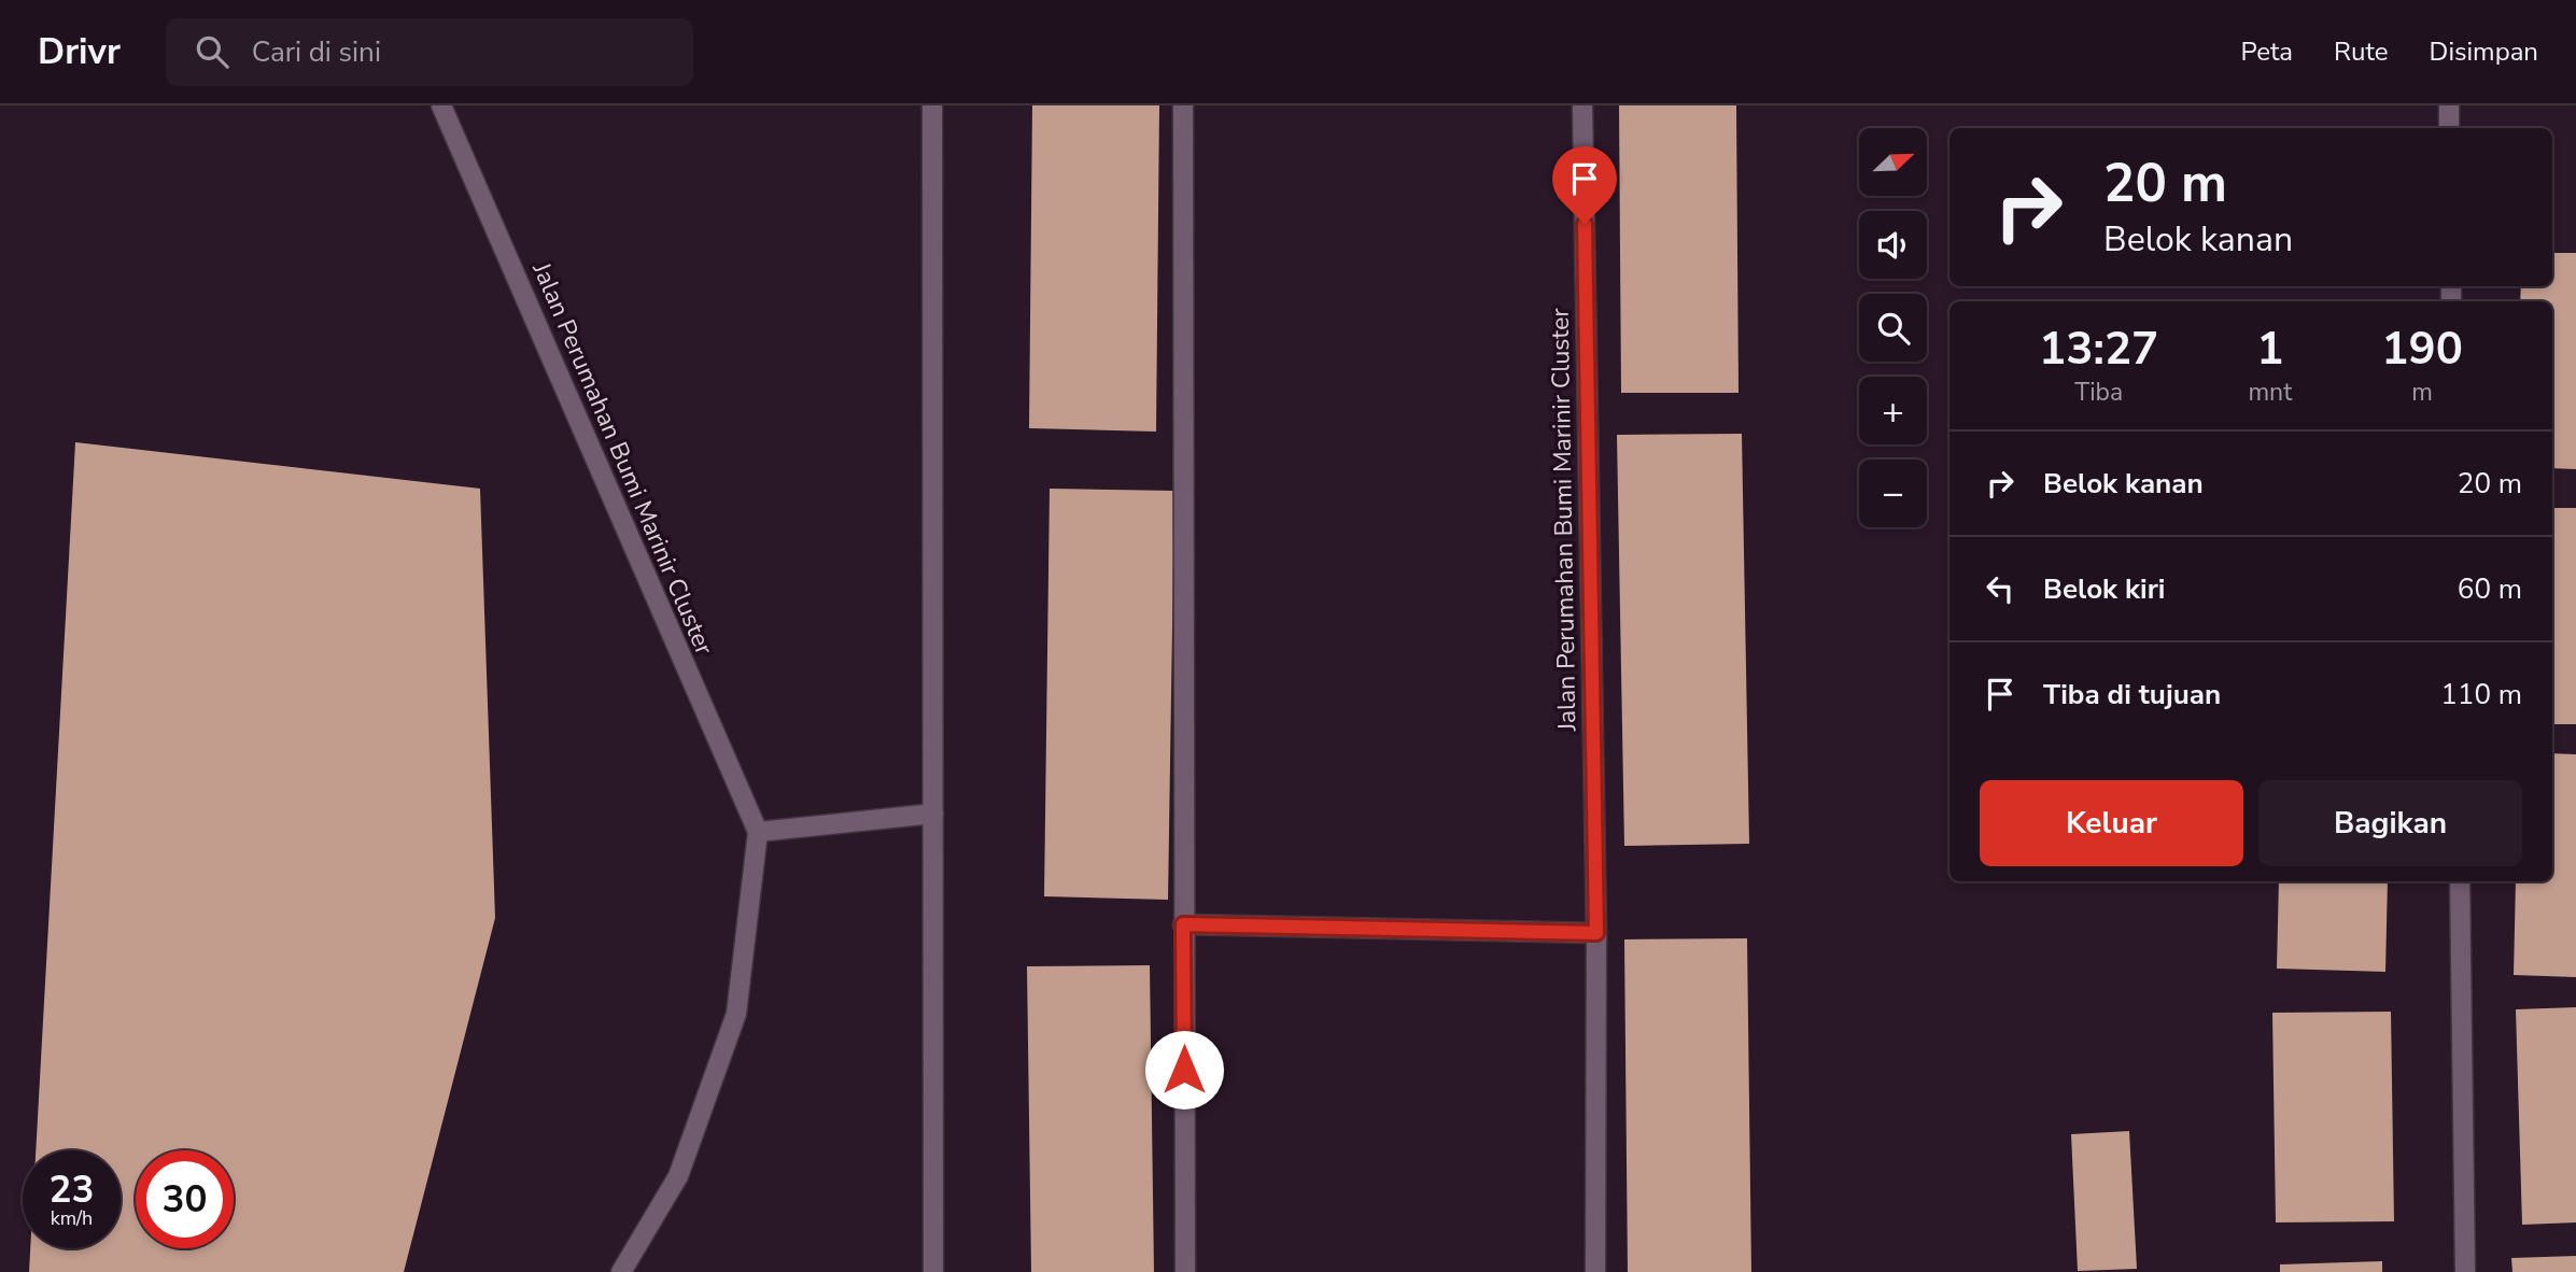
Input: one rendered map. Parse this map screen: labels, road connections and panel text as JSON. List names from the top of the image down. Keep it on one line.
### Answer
{"streets":{"street":["Jalan Perumahan Bumi Marinir Cluster"]},"north":"top right","page":{"header":"Drivr","search":"Cari di sini","nav":["Peta","Rute","Disimpan"],"map_buttons":["+","−"],"turn":["20 m","Belok kanan"],"eta":["13:27","Tiba","1","mnt","190","m"],"list":[{"name":"Belok kanan","value":"20 m"},{"name":"Belok kiri","value":"60 m"},{"name":"Tiba di tujuan","value":"110 m"}],"buttons":["Keluar","Bagikan"],"speed":"23 km/h","limit":"30"}}
